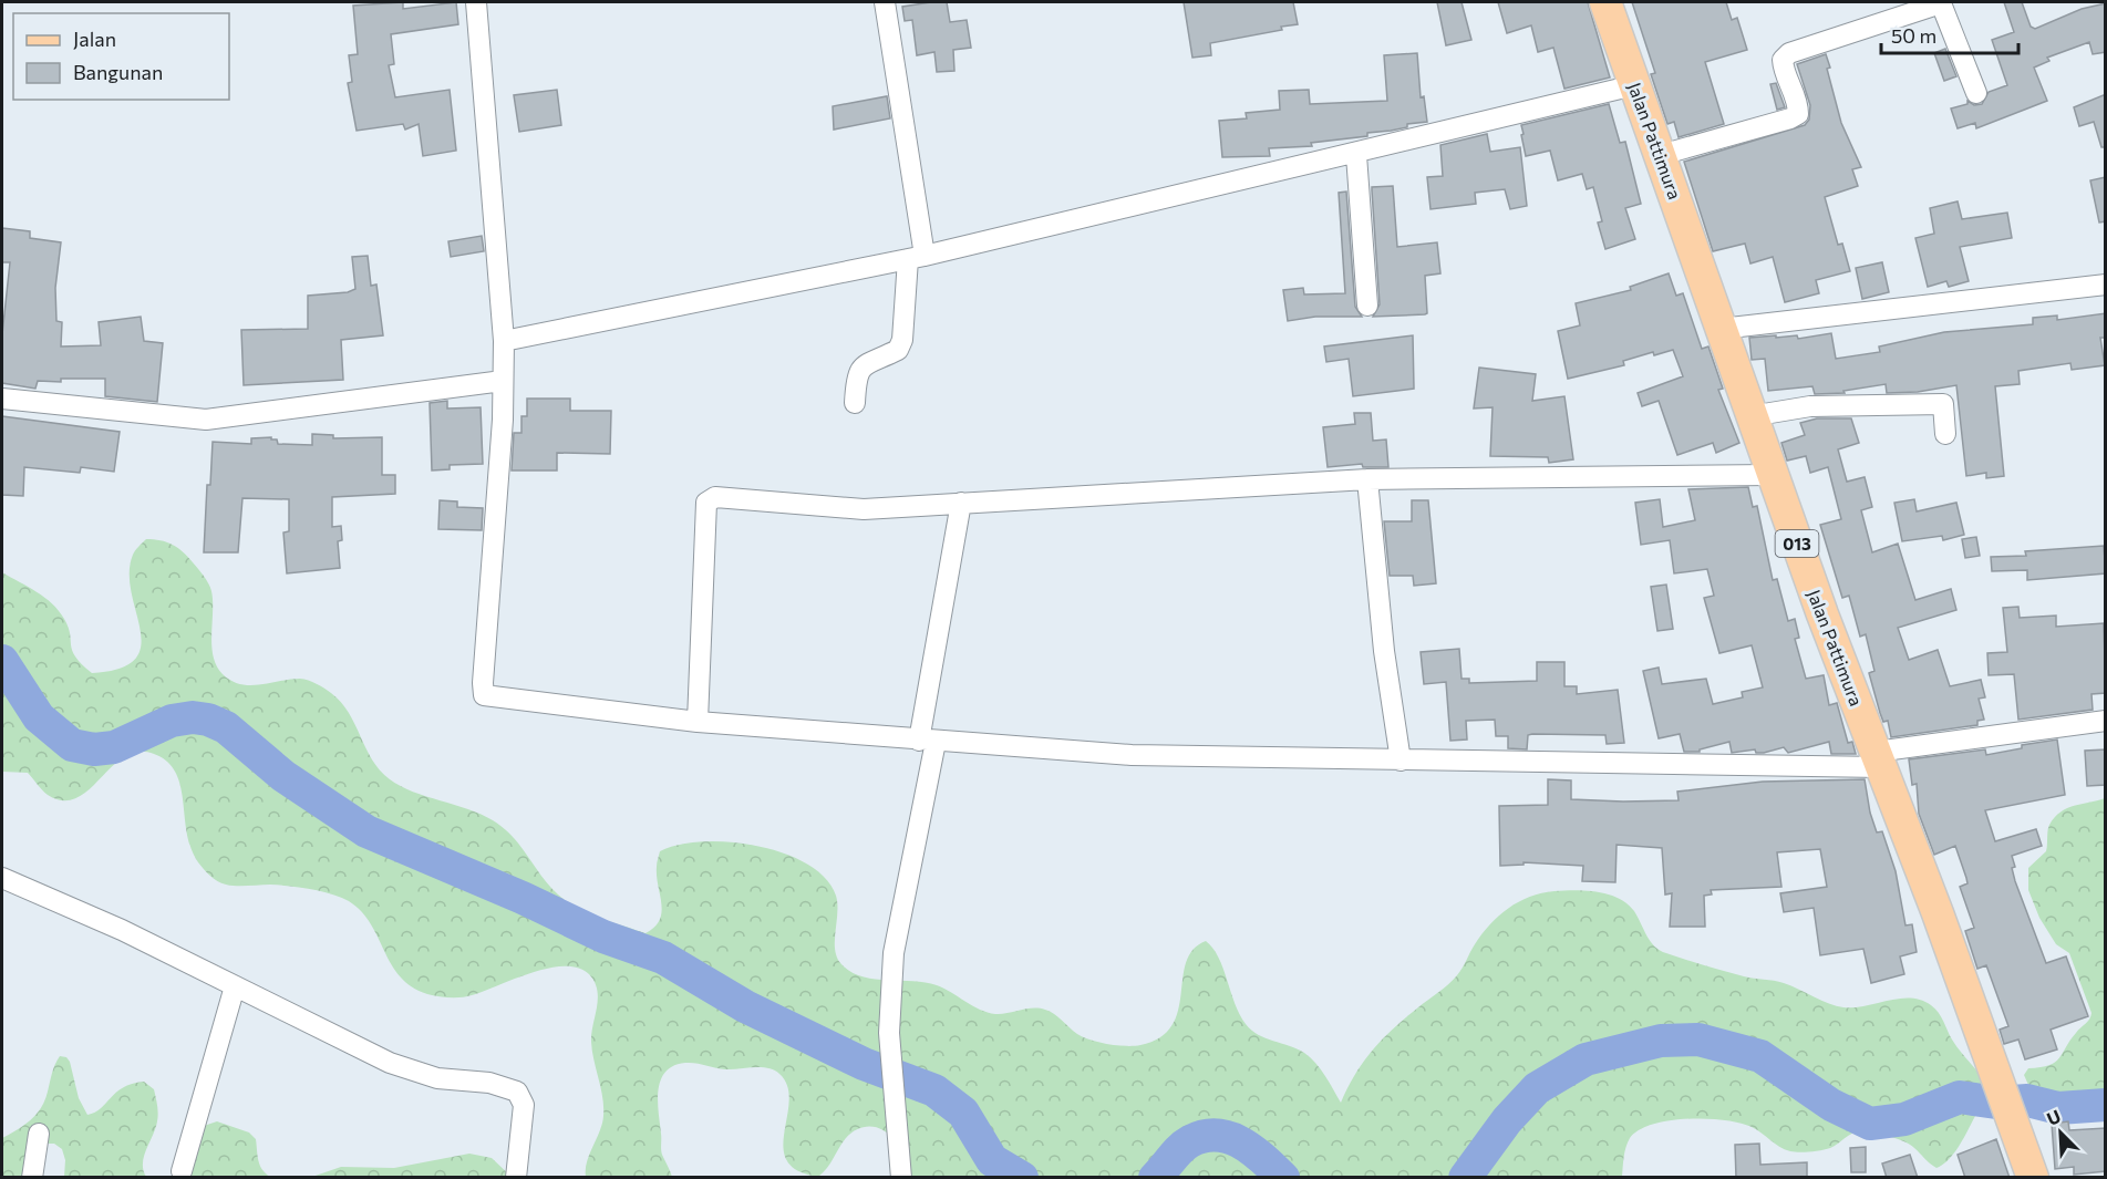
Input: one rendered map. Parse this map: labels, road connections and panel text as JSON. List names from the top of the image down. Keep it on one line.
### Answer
{"streets":{"main road":["Jalan Pattimura","013"]},"legend":["Jalan","Bangunan"],"scale_bar":"50 m","north":"top left"}
